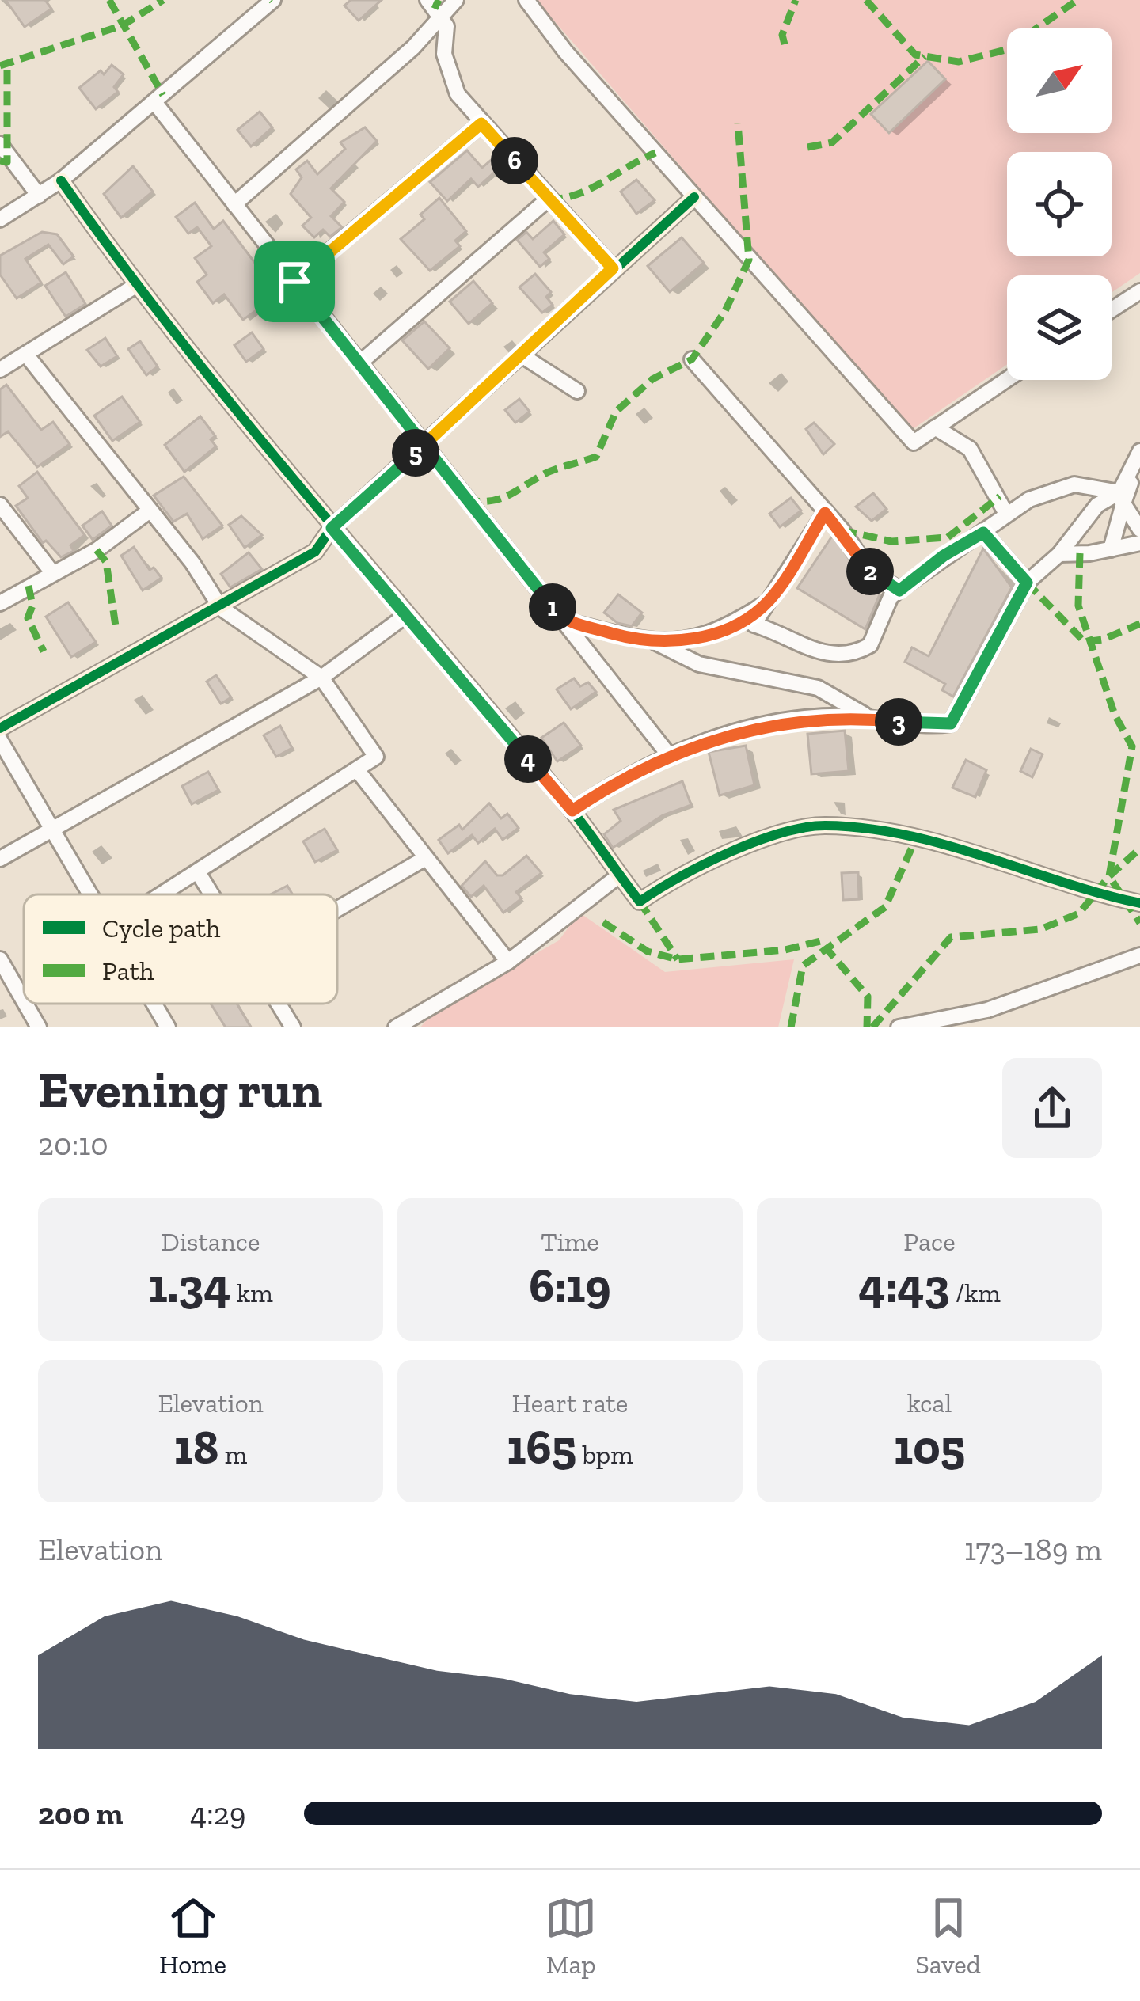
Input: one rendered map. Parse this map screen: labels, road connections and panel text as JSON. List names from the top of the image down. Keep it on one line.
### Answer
{"legend":["Cycle path","Path"],"north":"top right","page":{"pins":["6","5","2","1","3","4"],"heading":["Evening run","20:10"],"stats":[["Distance","1.34 km"],["Time","6:19"],["Pace","4:43 /km"],["Elevation","18 m"],["Heart rate","165 bpm"],["kcal","105"]],"chart":["Elevation","173–189 m"],"list":[{"name":"200 m","note":"4:29"}],"tabs":["Home","Map","Saved"]}}
